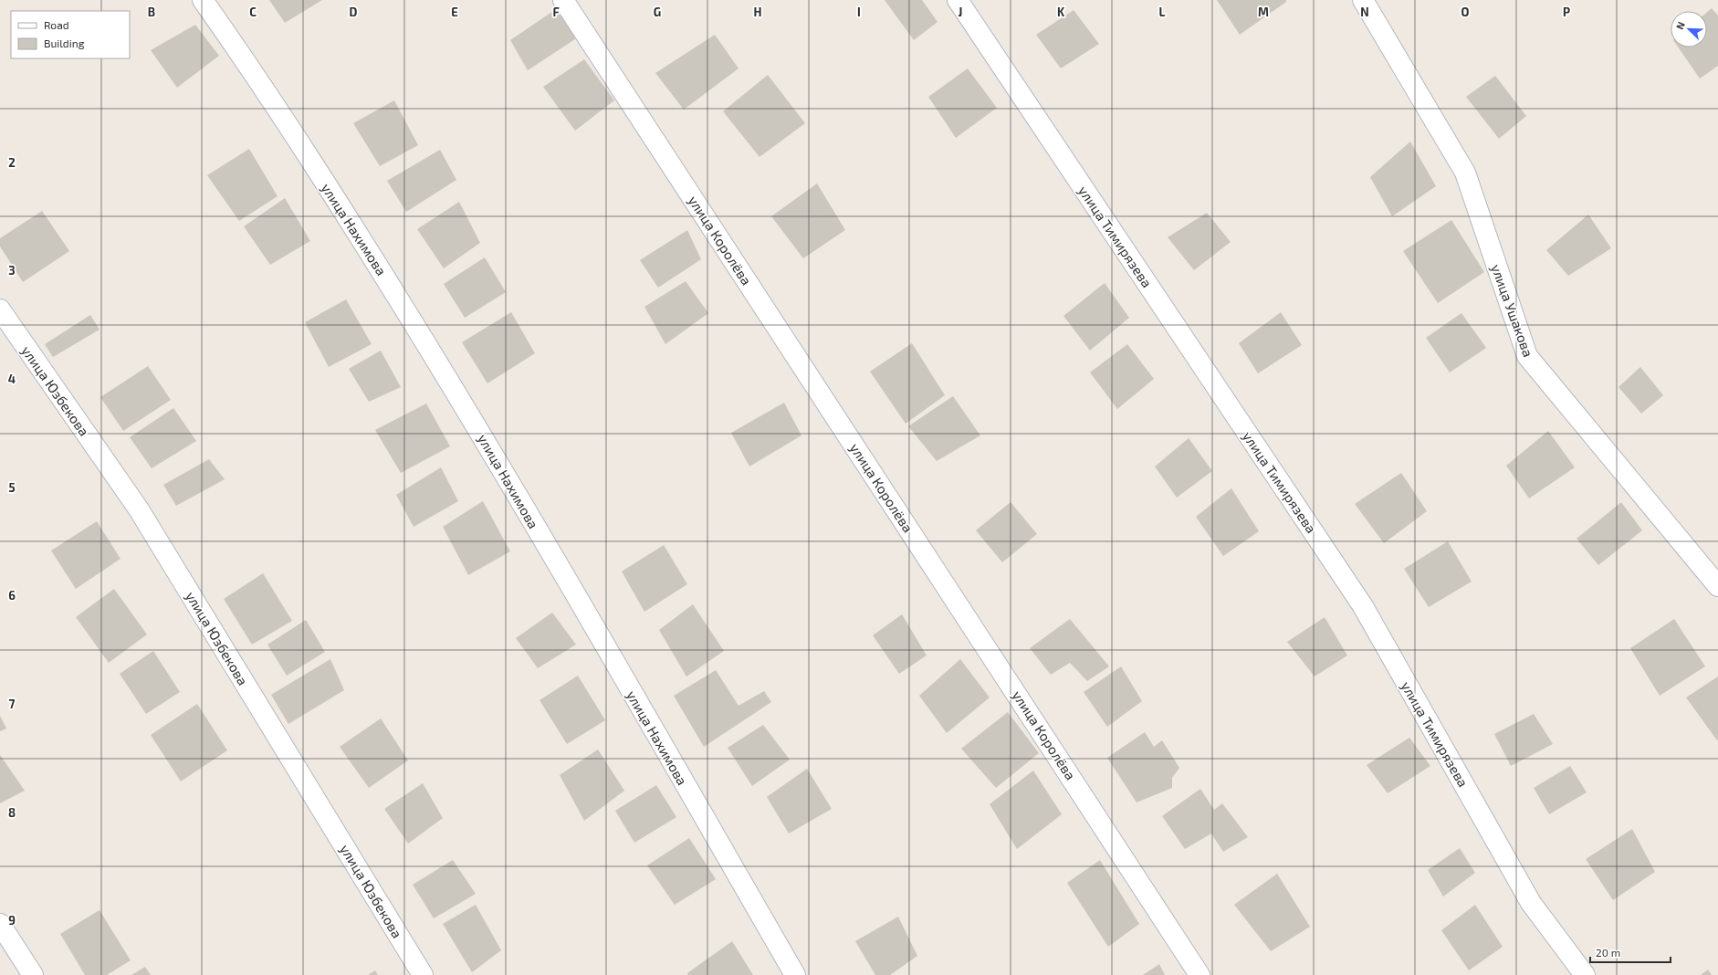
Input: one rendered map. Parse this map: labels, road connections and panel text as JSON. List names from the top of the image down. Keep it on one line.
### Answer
{"streets":{"street":["улица Нахимова","улица Тимирязева","улица Королёва","улица Ушакова","улица Юзбекова"]},"legend":["Road","Building"],"scale_bar":"20 m","north":"top left","grid":{"columns":["B","C","D","E","F","G","H","I","J","K","L","M","N","O","P"],"rows":["2","3","4","5","6","7","8","9"]}}
